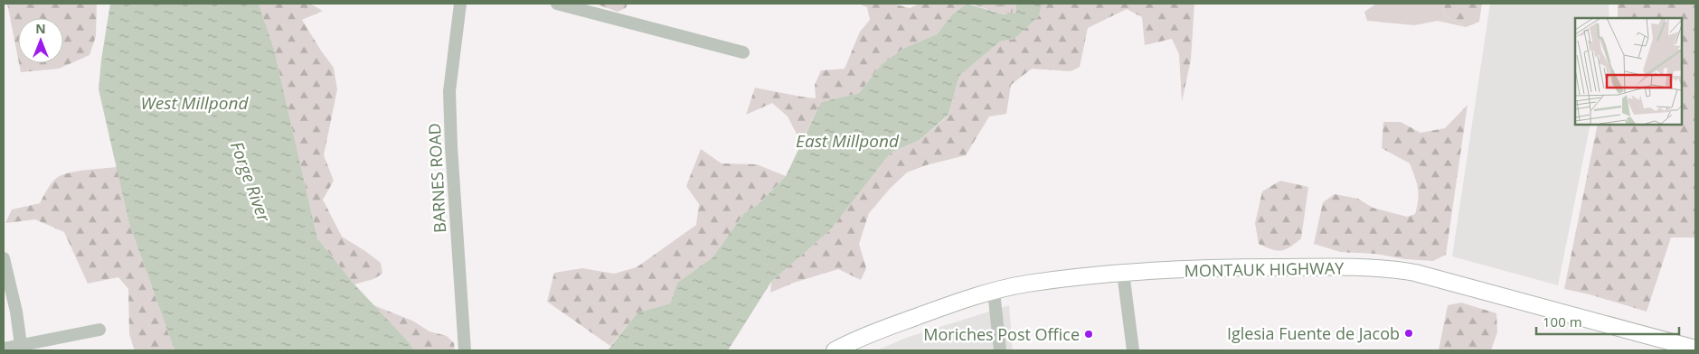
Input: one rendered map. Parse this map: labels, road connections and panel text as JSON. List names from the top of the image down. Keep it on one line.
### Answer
{"streets":{"main road":["MONTAUK HIGHWAY"],"street":["BARNES ROAD"]},"water":["West Millpond","East Millpond","Forge River"],"places":["Iglesia Fuente de Jacob","Moriches Post Office"],"scale_bar":"100 m","north":"top"}
